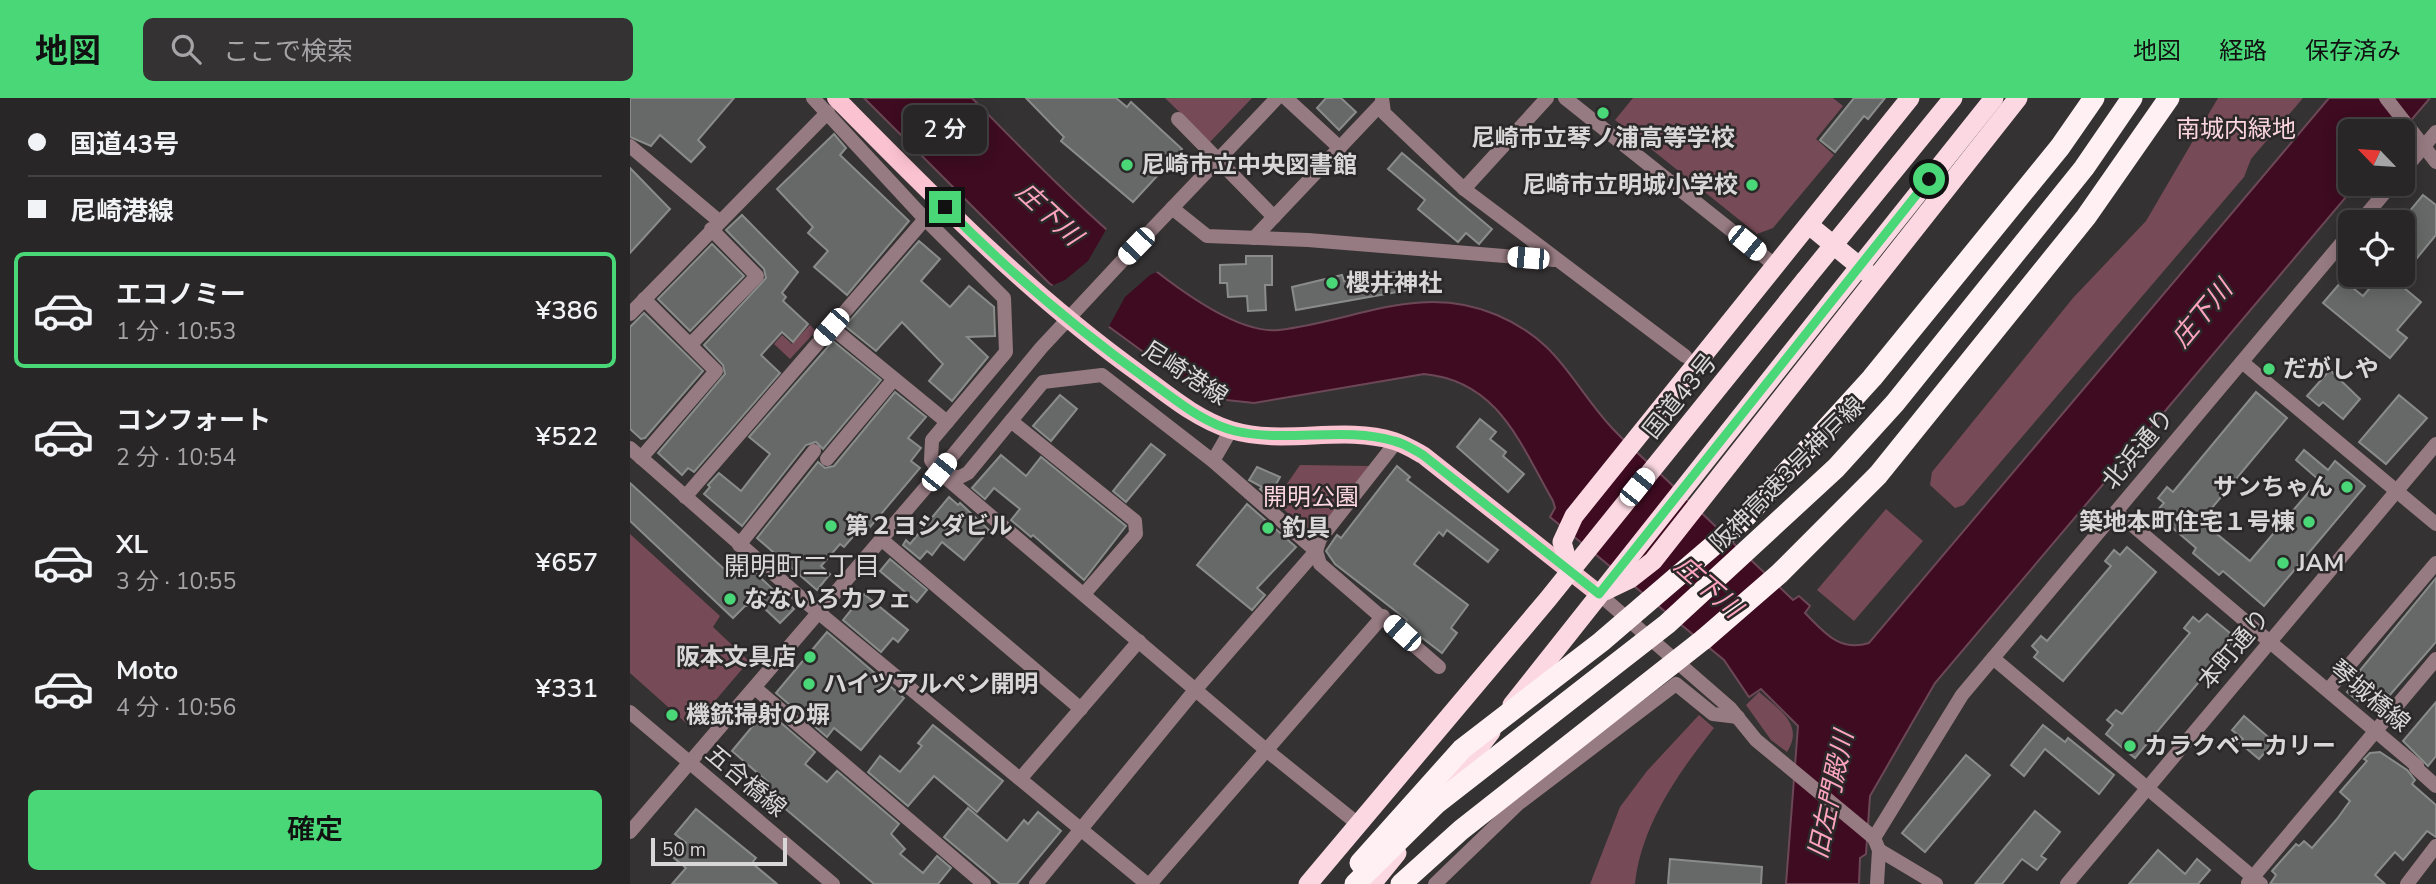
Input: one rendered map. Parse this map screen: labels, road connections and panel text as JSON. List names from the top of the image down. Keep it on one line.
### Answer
{"streets":{"highway":["国道43号","阪神高速3号神戸線"],"main road":["尼崎港線"],"street":["北浜通り","本町通り","琴城橋線","五合橋線"]},"crossings":[["尼崎港線","国道43号"],["本町通り","琴城橋線"]],"districts":["開明町二丁目"],"water":["庄下川","旧左門殿川"],"parks":["南城内緑地","開明公園"],"places":["尼崎市立琴ノ浦高等学校","尼崎市立中央図書館","尼崎市立明城小学校","櫻井神社","だがしや","サンちゃん","築地本町住宅１号棟","第２ヨシダビル","釣具","JAM","なないろカフェ","阪本文具店","ハイツアルペン開明","機銃掃射の塀","カラクベーカリー"],"scale_bar":"50 m","north":"top left","page":{"header":"地図","search":"ここで検索","nav":["地図","経路","保存済み"],"banner":["国道43号","尼崎港線"],"bubble":"2 分","list":[{"name":"エコノミー","note":"1 分 · 10:53","value":"¥386"},{"name":"コンフォート","note":"2 分 · 10:54","value":"¥522"},{"name":"XL","note":"3 分 · 10:55","value":"¥657"},{"name":"Moto","note":"4 分 · 10:56","value":"¥331"}],"buttons":"確定","scale":"50 m"}}
